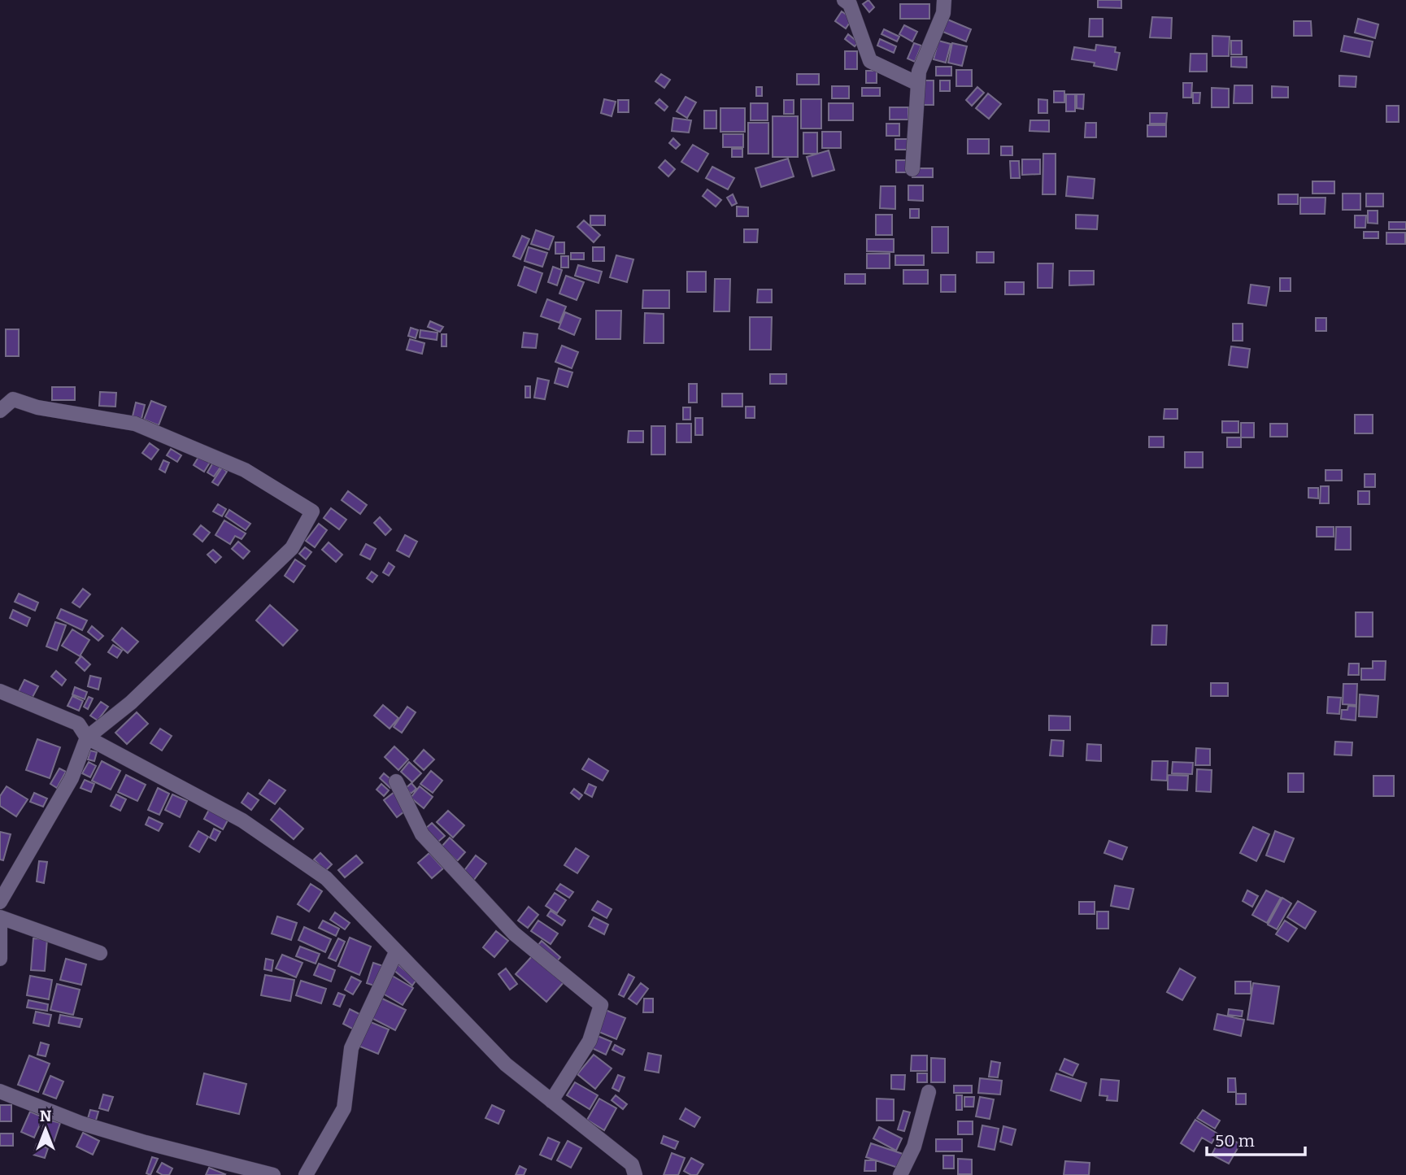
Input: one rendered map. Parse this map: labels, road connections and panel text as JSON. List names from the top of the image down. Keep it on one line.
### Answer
{"scale_bar":"50 m","north":"top"}
